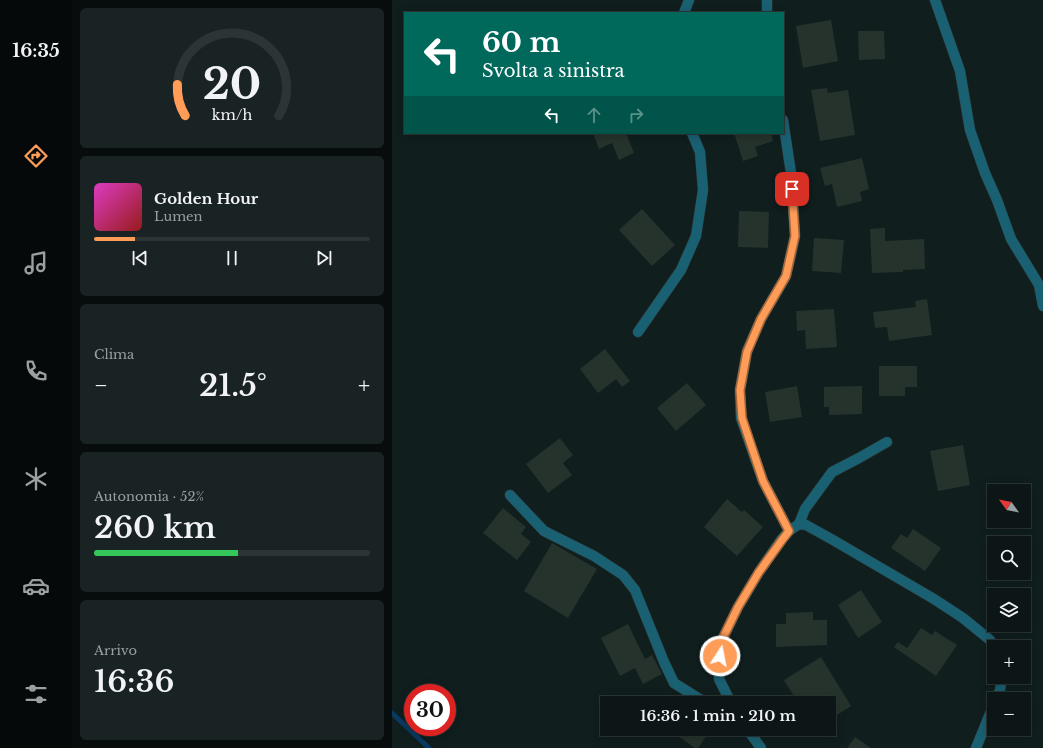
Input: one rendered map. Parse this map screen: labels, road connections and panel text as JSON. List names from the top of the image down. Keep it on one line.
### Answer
{"north":"top left","page":{"tabs":"16:35","turn":["60 m","Svolta a sinistra"],"song":["Golden Hour","Lumen"],"tile":["Clima",["Autonomia · 52%","260 km"],["Arrivo","16:36"]],"heat":["−","21.5°","+"],"map_buttons":["+","−"],"limit":"30","trip":"16:36 · 1 min · 210 m","gauge":["20","km/h"]}}
